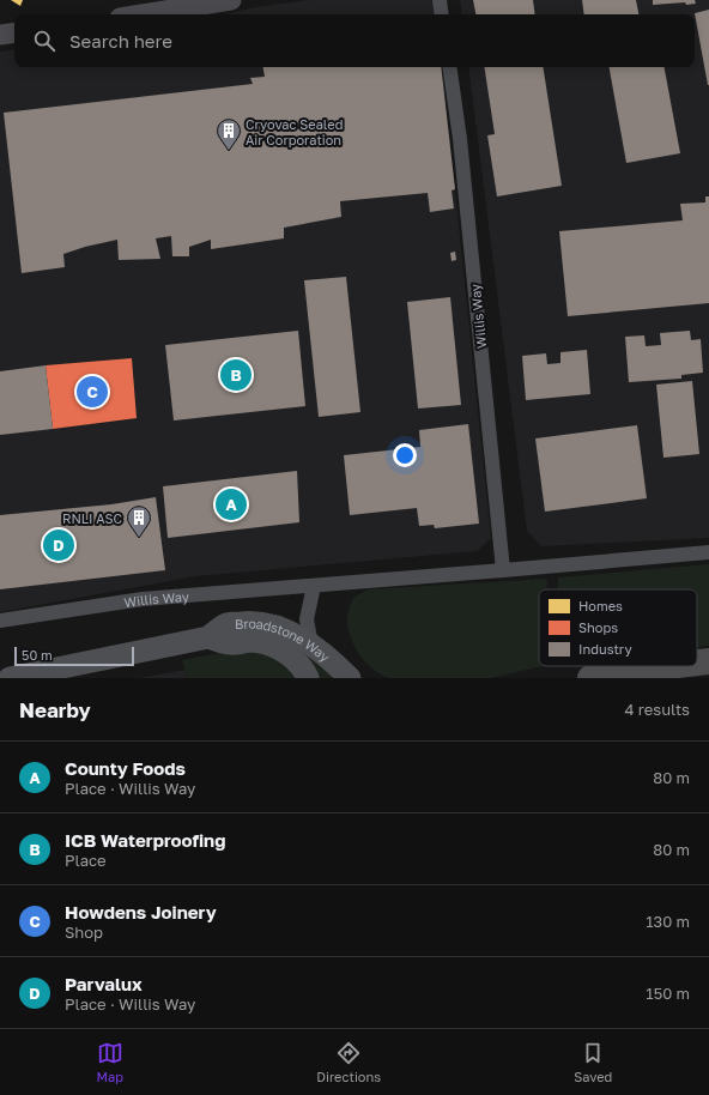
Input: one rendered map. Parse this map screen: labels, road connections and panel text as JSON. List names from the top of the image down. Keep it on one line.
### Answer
{"streets":{"main road":["Broadstone Way"],"street":["Willis Way"]},"places":{"building":["Cryovac Sealed Air Corporation","RNLI ASC"]},"legend":["Homes","Shops","Industry"],"scale_bar":"50 m","page":{"search":"Search here","pins":["B","C","A","D"],"scale":"50 m","heading":["Nearby","4 results"],"list":[{"mark":"A","name":"County Foods","note":"Place · Willis Way","value":"80 m"},{"mark":"B","name":"ICB Waterproofing","note":"Place","value":"80 m"},{"mark":"C","name":"Howdens Joinery","note":"Shop","value":"130 m"},{"mark":"D","name":"Parvalux","note":"Place · Willis Way","value":"150 m"}],"nav":["Map","Directions","Saved"]}}
